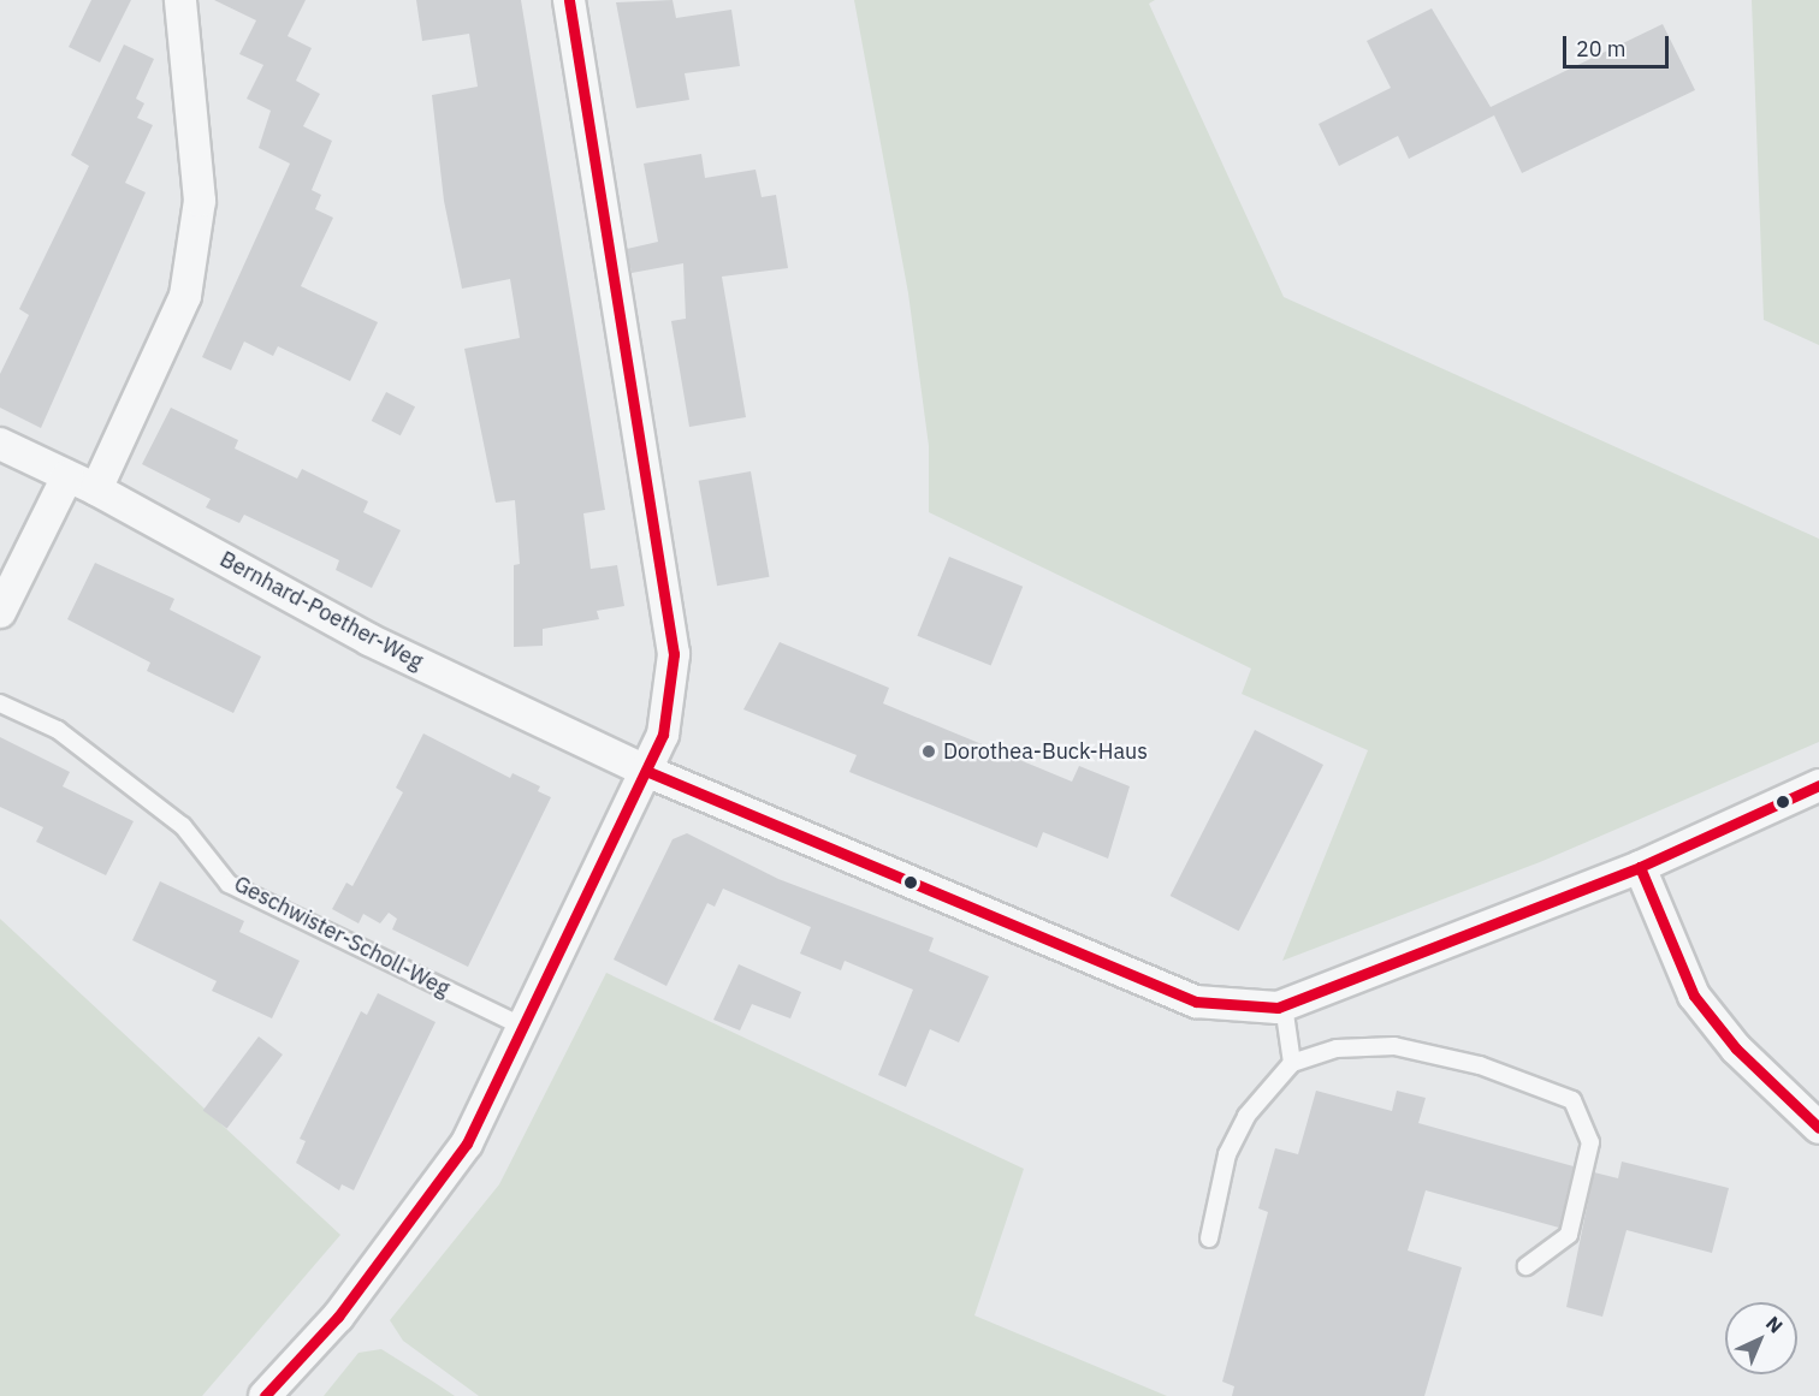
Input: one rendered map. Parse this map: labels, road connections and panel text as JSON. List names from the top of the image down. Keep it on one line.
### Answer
{"streets":{"street":["Bernhard-Poether-Weg"],"lane":["Geschwister-Scholl-Weg"]},"places":["Dorothea-Buck-Haus"],"scale_bar":"20 m","north":"top right"}
